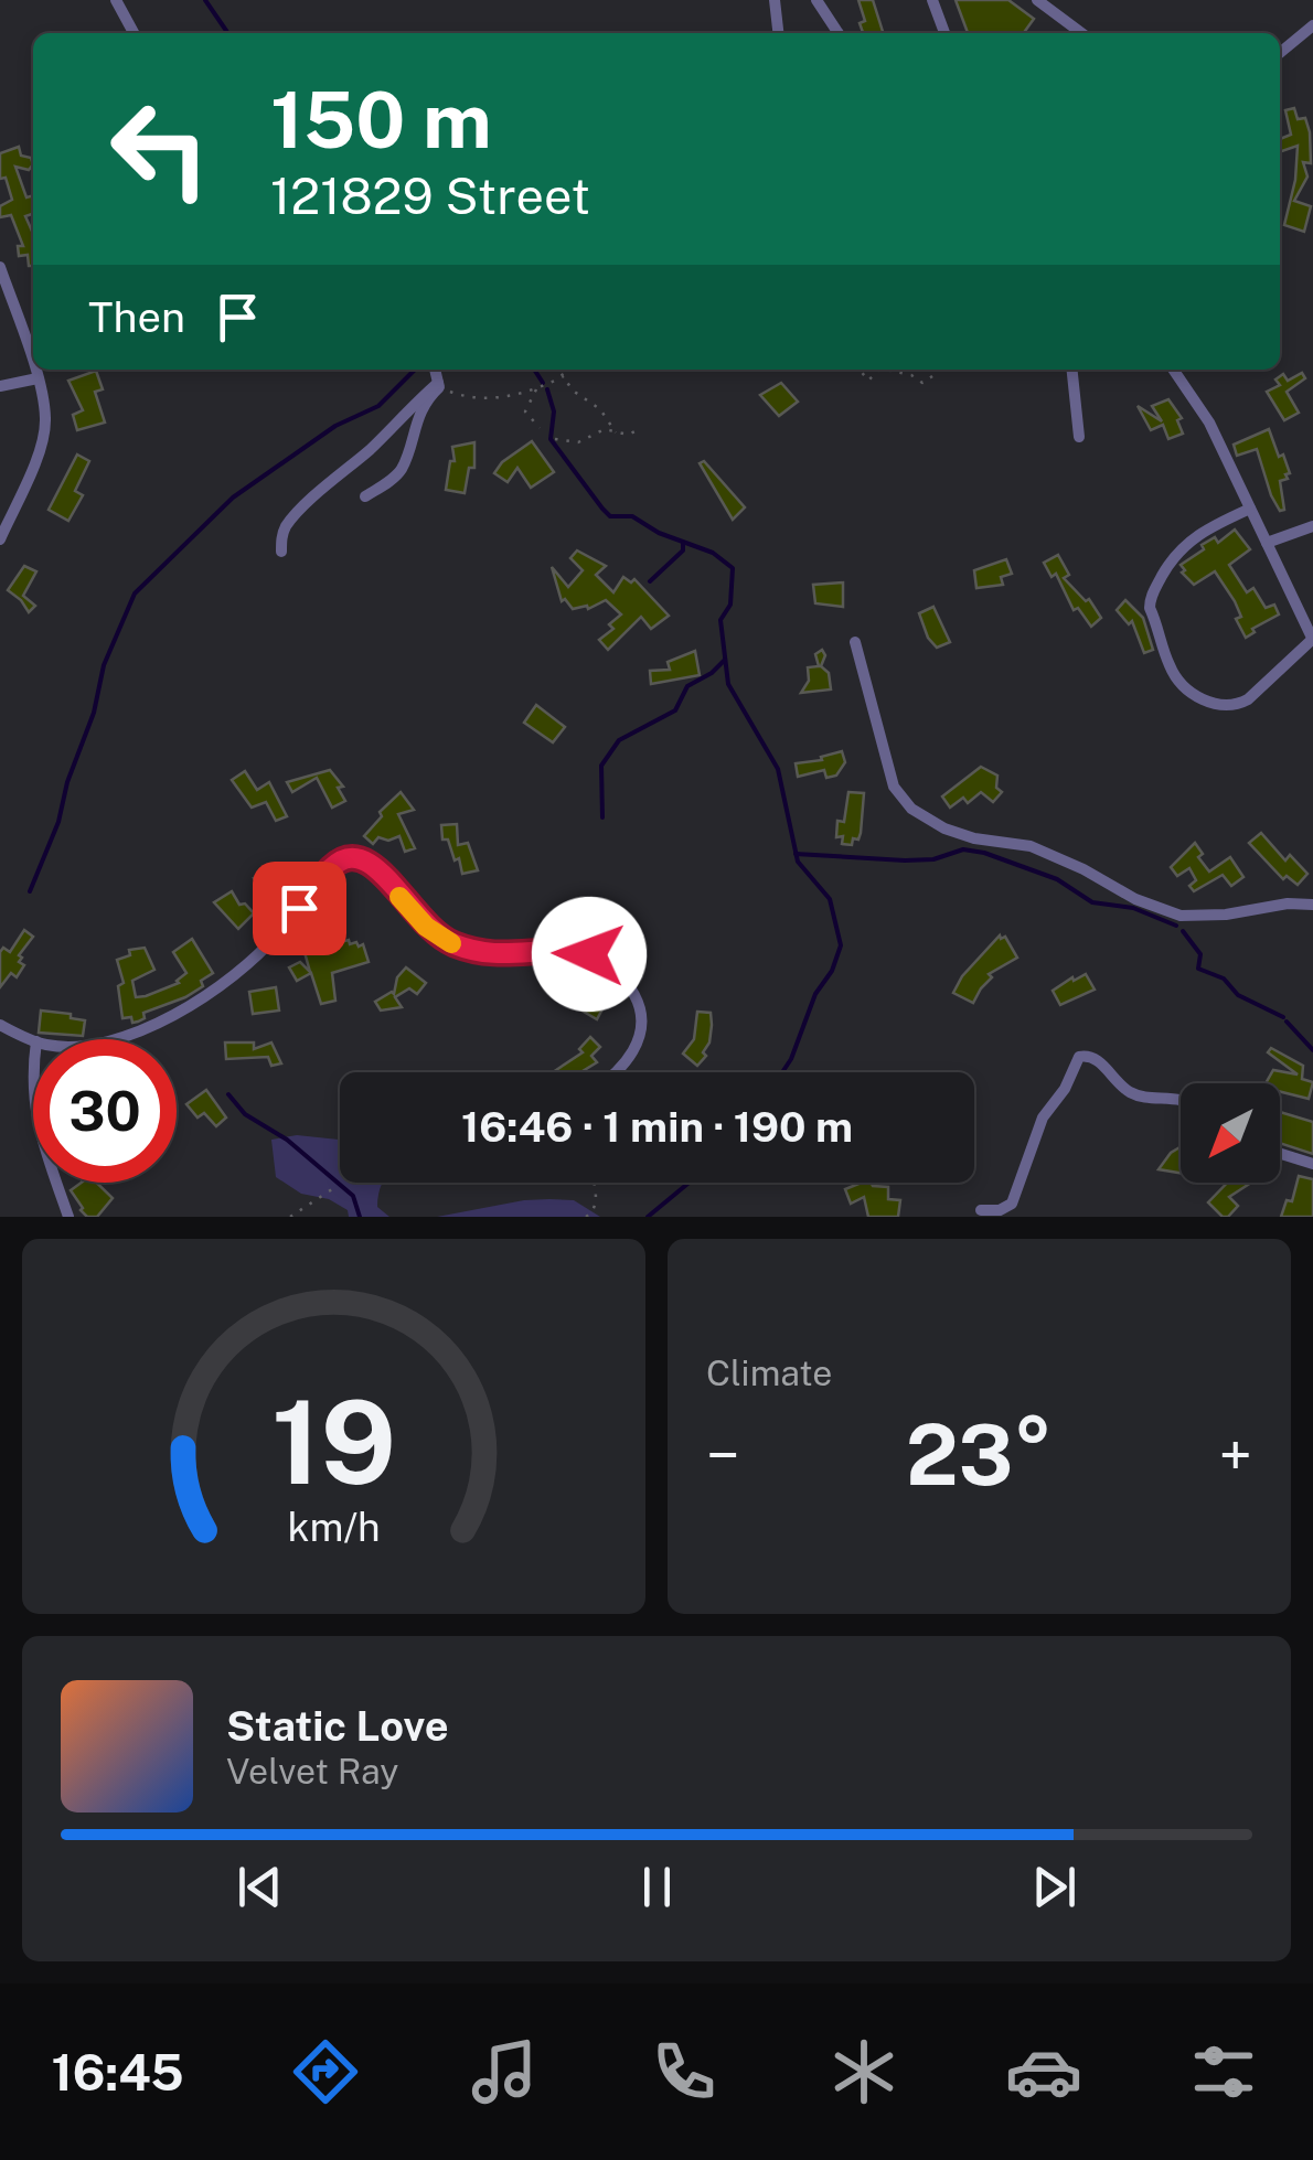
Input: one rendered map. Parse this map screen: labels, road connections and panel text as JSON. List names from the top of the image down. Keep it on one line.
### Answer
{"north":"bottom left","page":{"turn":["150 m","121829 Street"],"then":"Then","limit":"30","trip":"16:46 · 1 min · 190 m","tile":"Climate","heat":["−","23°","+"],"song":["Static Love","Velvet Ray"],"tabs":"16:45","gauge":["19","km/h"]}}
